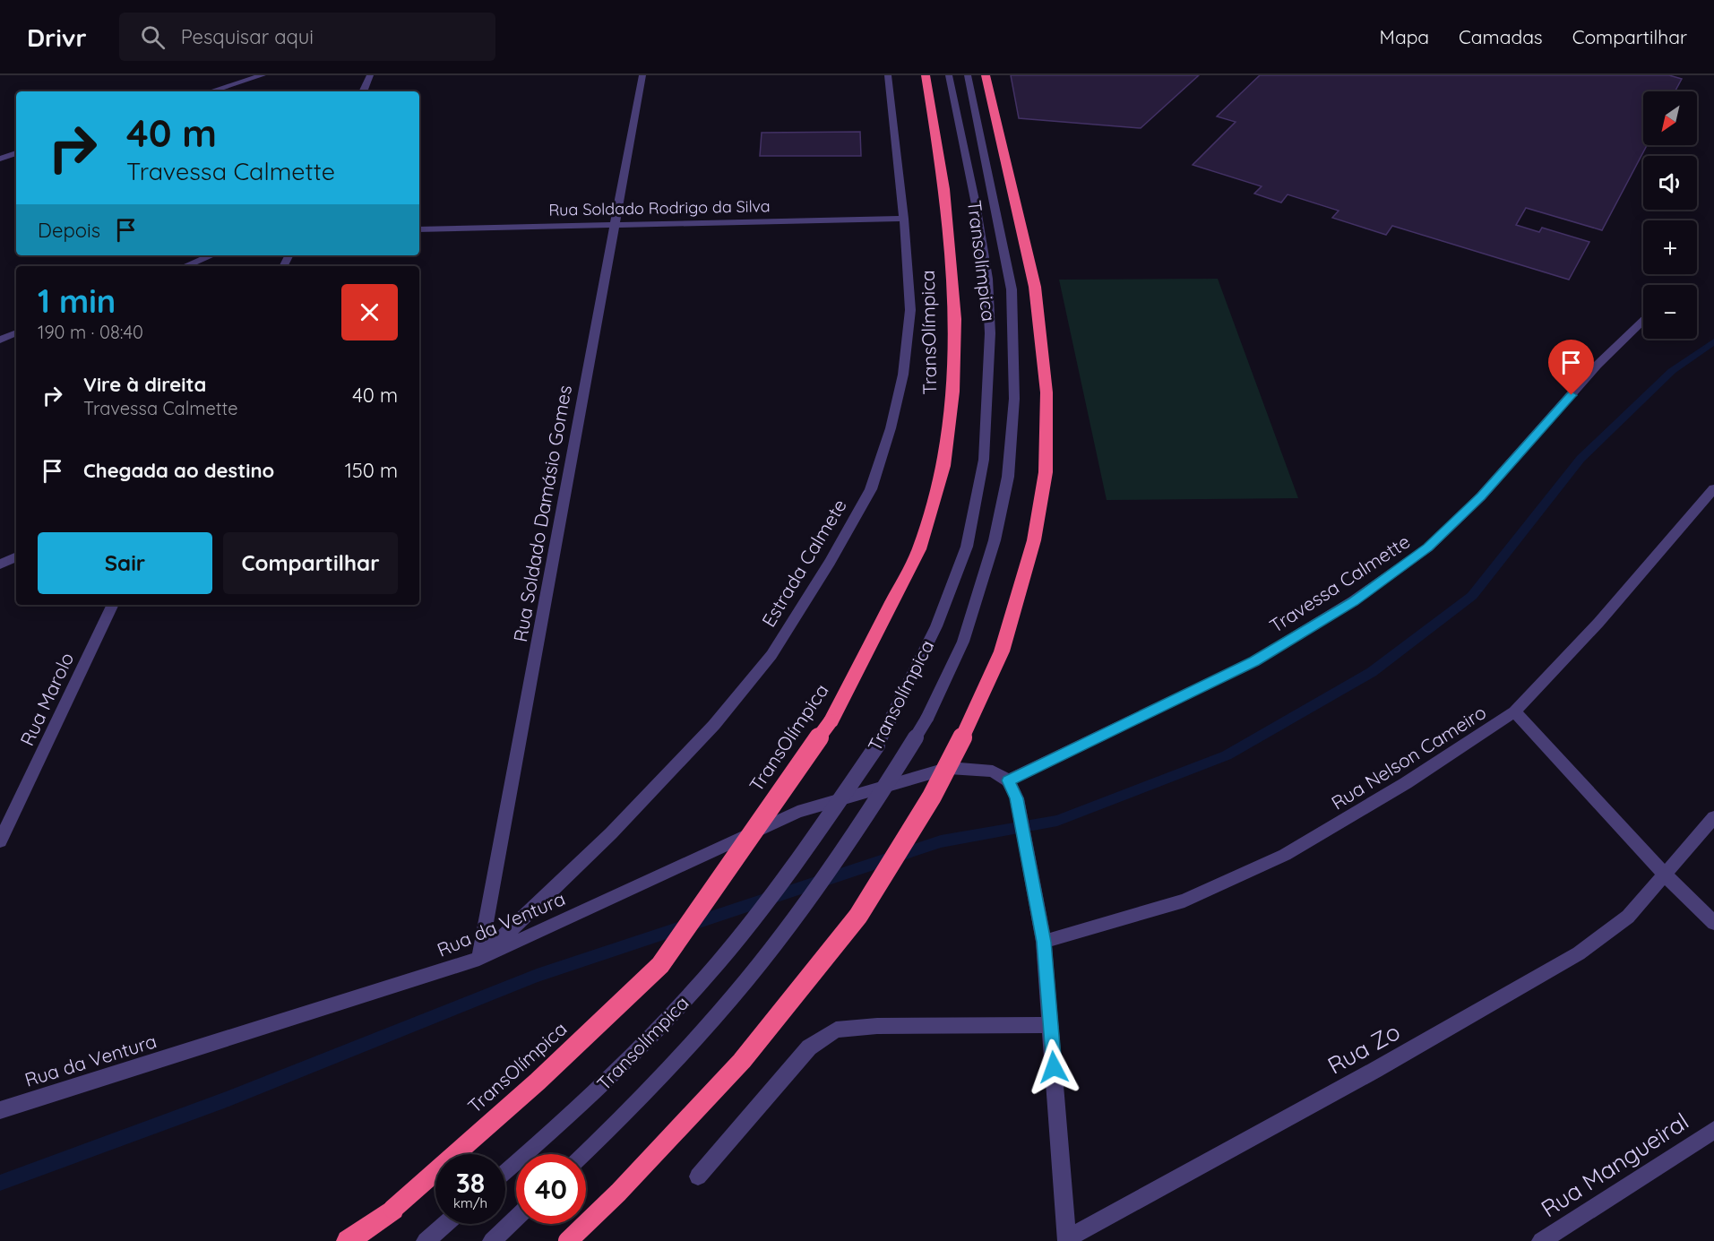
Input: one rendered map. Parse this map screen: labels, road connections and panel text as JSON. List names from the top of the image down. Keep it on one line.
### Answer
{"streets":{"highway":["TransOlímpica"],"street":["Rua Soldado Rodrigo da Silva","Transolímpica","Rua Soldado Damásio Gomes","Estrada Calmete","Travessa Calmette","Rua Marolo","Rua Nelson Cameiro","Rua da Ventura","Rua Zo","Rua Mangueiral"]},"crossings":[["Rua Soldado Rodrigo da Silva","Rua Soldado Damásio Gomes"],["Rua Soldado Rodrigo da Silva","Estrada Calmete"],["Rua Soldado Damásio Gomes","Estrada Calmete"],["Rua Soldado Damásio Gomes","Rua da Ventura"],["Estrada Calmete","Rua da Ventura"],["Travessa Calmette","Rua da Ventura"]],"north":"bottom left","page":{"header":"Drivr","search":"Pesquisar aqui","nav":["Mapa","Camadas","Compartilhar"],"map_buttons":["+","−"],"turn":["40 m","Travessa Calmette"],"then":"Depois","heading":["1 min","190 m · 08:40"],"list":[{"name":"Vire à direita","note":"Travessa Calmette","value":"40 m"},{"name":"Chegada ao destino","value":"150 m"}],"buttons":["Sair","Compartilhar"],"speed":"38 km/h","limit":"40"}}
